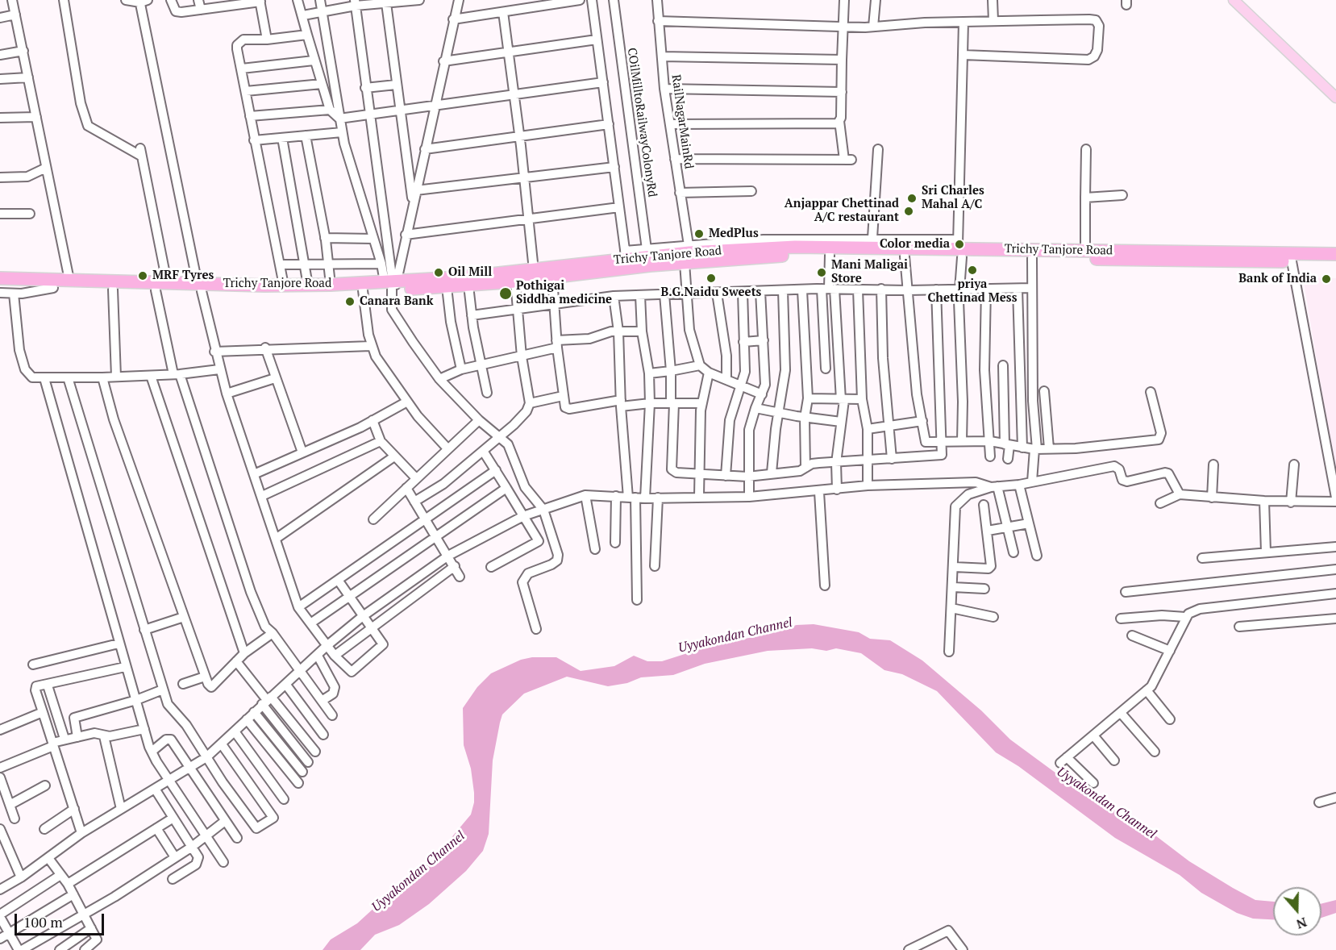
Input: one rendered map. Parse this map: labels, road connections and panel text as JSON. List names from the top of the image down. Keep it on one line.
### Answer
{"streets":{"highway":["Trichy Tanjore Road"],"street":["RailNagarMainRd","COilMilltoRailwayColonyRd"]},"water":["Uyyakondan Channel"],"places":["Sri Charles Mahal A/C","Anjappar Chettinad A/C restaurant","MedPlus","Color media","priya Chettinad Mess","Oil Mill","Mani Maligai Store","MRF Tyres","B.G.Naidu Sweets","Bank of India","Pothigai Siddha medicine","Canara Bank"],"scale_bar":"100 m","north":"bottom"}
